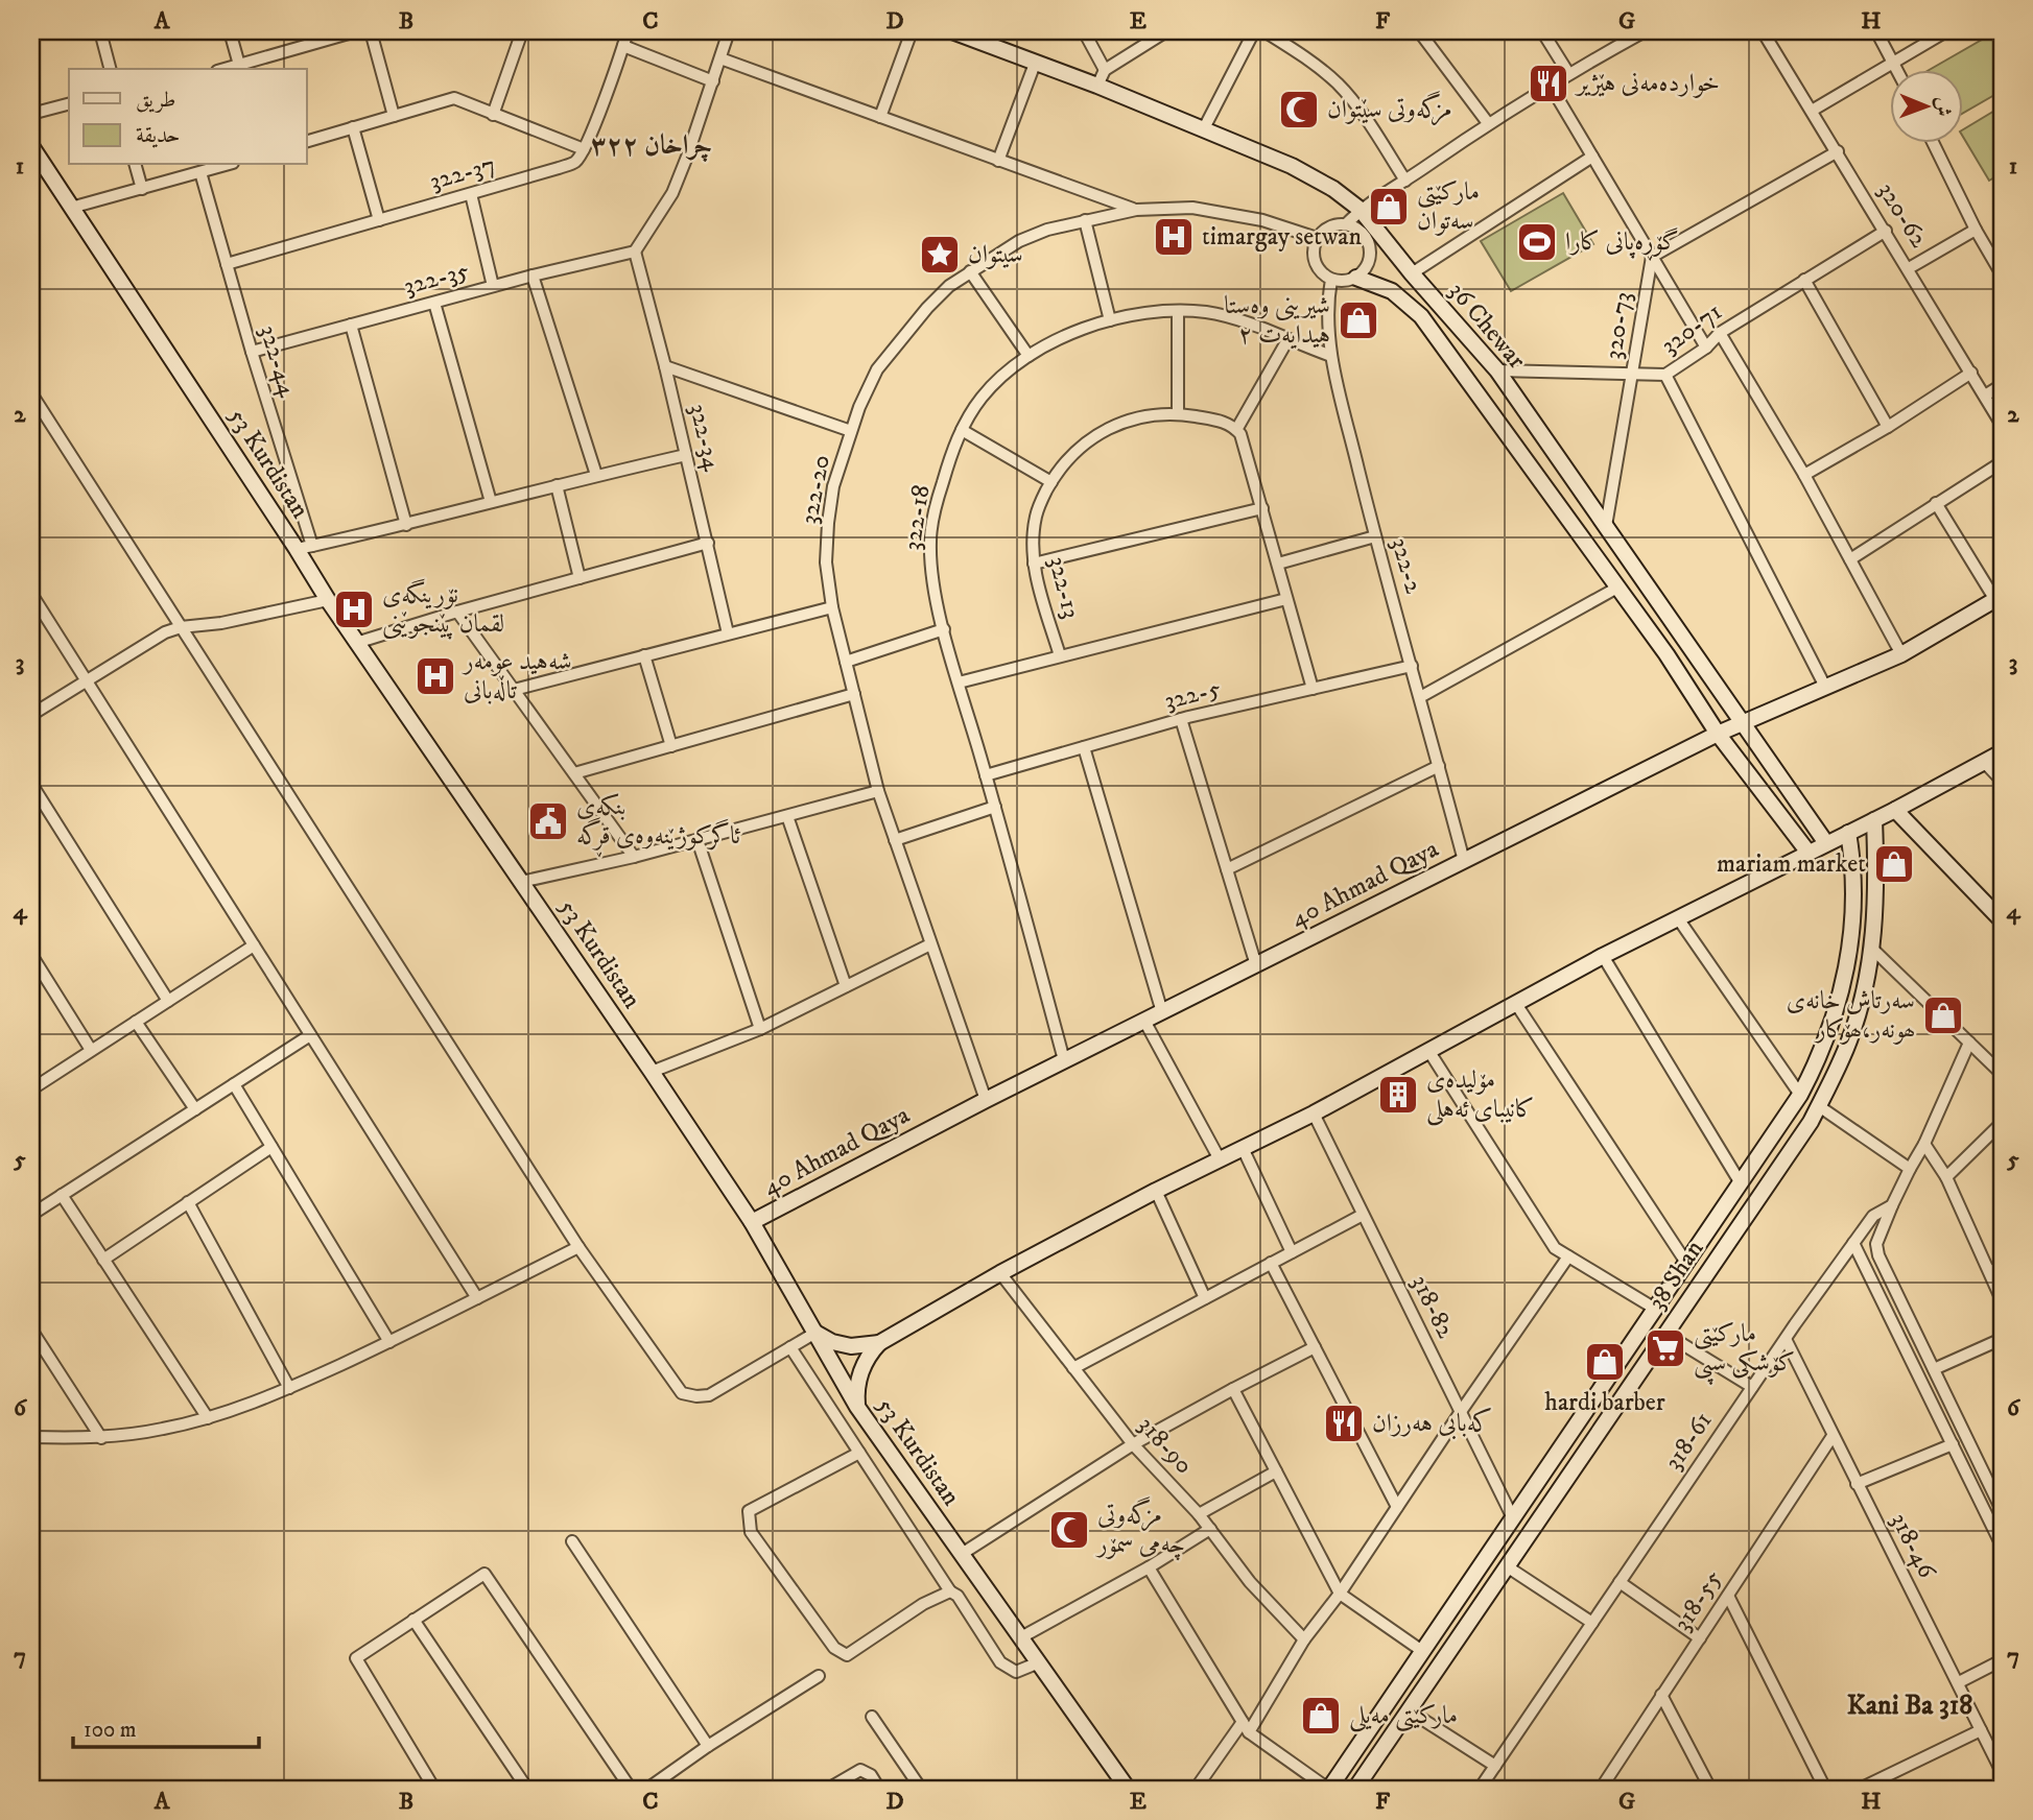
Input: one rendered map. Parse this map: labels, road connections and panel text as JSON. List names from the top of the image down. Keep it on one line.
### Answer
{"streets":{"street":["322-37","320-62","322-35","36 Chewar","320-73","320-71","322-44","322-34","53 Kurdistan","322-20","322-18","322-2","322-13","322-5","40 Ahmad Qaya","38 Shan","318-82","318-61","318-90","318-46","318-55"]},"crossings":[["322-37","322-44"],["320-62","320-71"],["322-35","322-44"],["322-35","322-34"],["36 Chewar","320-73"],["36 Chewar","320-71"],["36 Chewar","40 Ahmad Qaya"],["320-73","320-71"],["322-44","53 Kurdistan"],["53 Kurdistan","40 Ahmad Qaya"],["322-20","322-2"],["322-20","40 Ahmad Qaya"],["322-18","322-2"],["322-18","322-5"],["322-18","40 Ahmad Qaya"],["322-2","322-5"],["322-2","40 Ahmad Qaya"],["38 Shan","318-82"],["318-61","318-46"],["318-46","318-55"]],"districts":["چراخان ٣٢٢","Kani Ba 318"],"places":{"restaurant":["خواردەمەنی هێژیر","کەبابی هەرزان"],"mosque":["مزگەوتی سێتوان","مزگەوتی چەمی سمۆر"],"shop":["مارکێتی سەتوان","شیرینی وەستا هیدایەت ٢","mariam market","سەرتاش خانەی ھونەر،ھۆکار","hardi barber","مارکێتی مەیلی"],"hospital":["timargay setwan","نۆرینگەی لقمان پێنجوێنی","شەهید عومەر تاڵەبانی"],"sports":["گۆڕەپانی کارا"],"place":["سيتوان"],"public building":["بنکەی ئاگرکوژێنەوەی قڕگە"],"building":["مۆلیدەی کانیبای ئەهلی"],"supermarket":["مارکێتی کۆشکی سپی"]},"legend":["طريق","حديقة"],"scale_bar":"100 m","north":"right","grid":{"columns":["A","B","C","D","E","F","G","H"],"rows":["1","2","3","4","5","6","7"]}}
